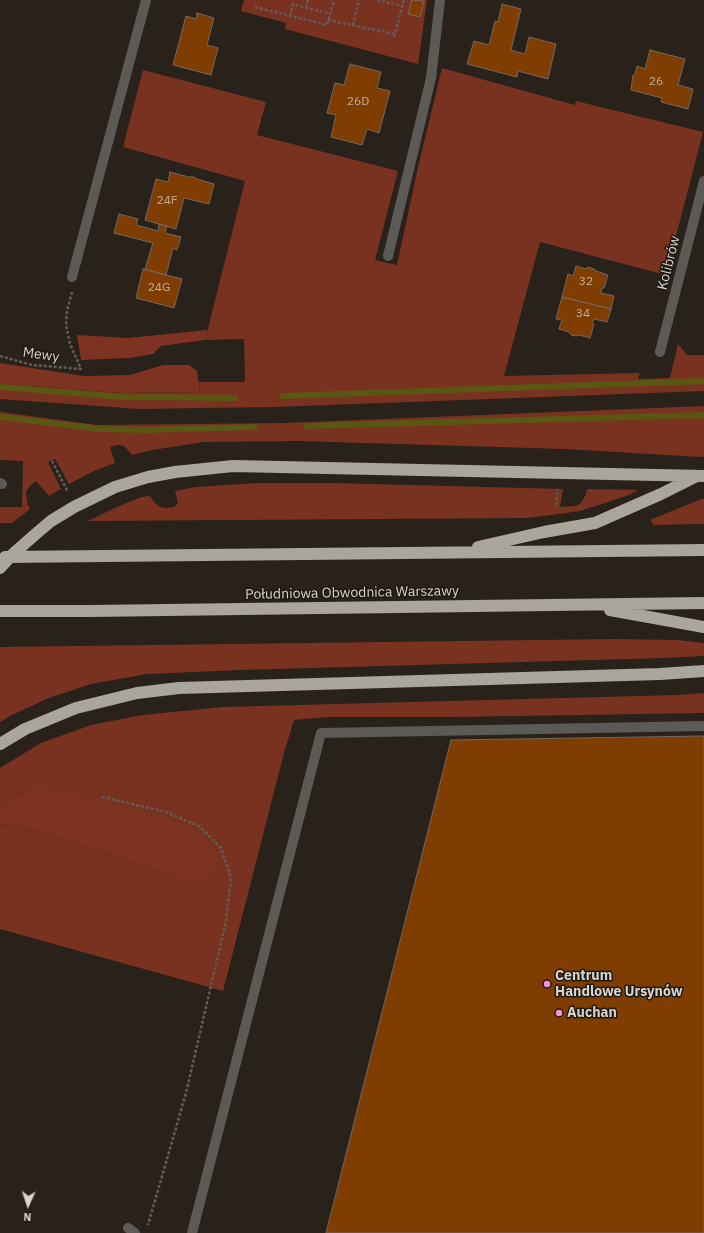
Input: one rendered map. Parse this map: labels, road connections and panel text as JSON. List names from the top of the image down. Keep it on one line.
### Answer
{"streets":{"highway":["Południowa Obwodnica Warszawy"],"street":["Kolibrów"],"path":["Mewy"]},"places":["Centrum Handlowe Ursynów","Auchan"],"house_numbers":["26","26D","24F","32","24G","34"],"north":"bottom"}
